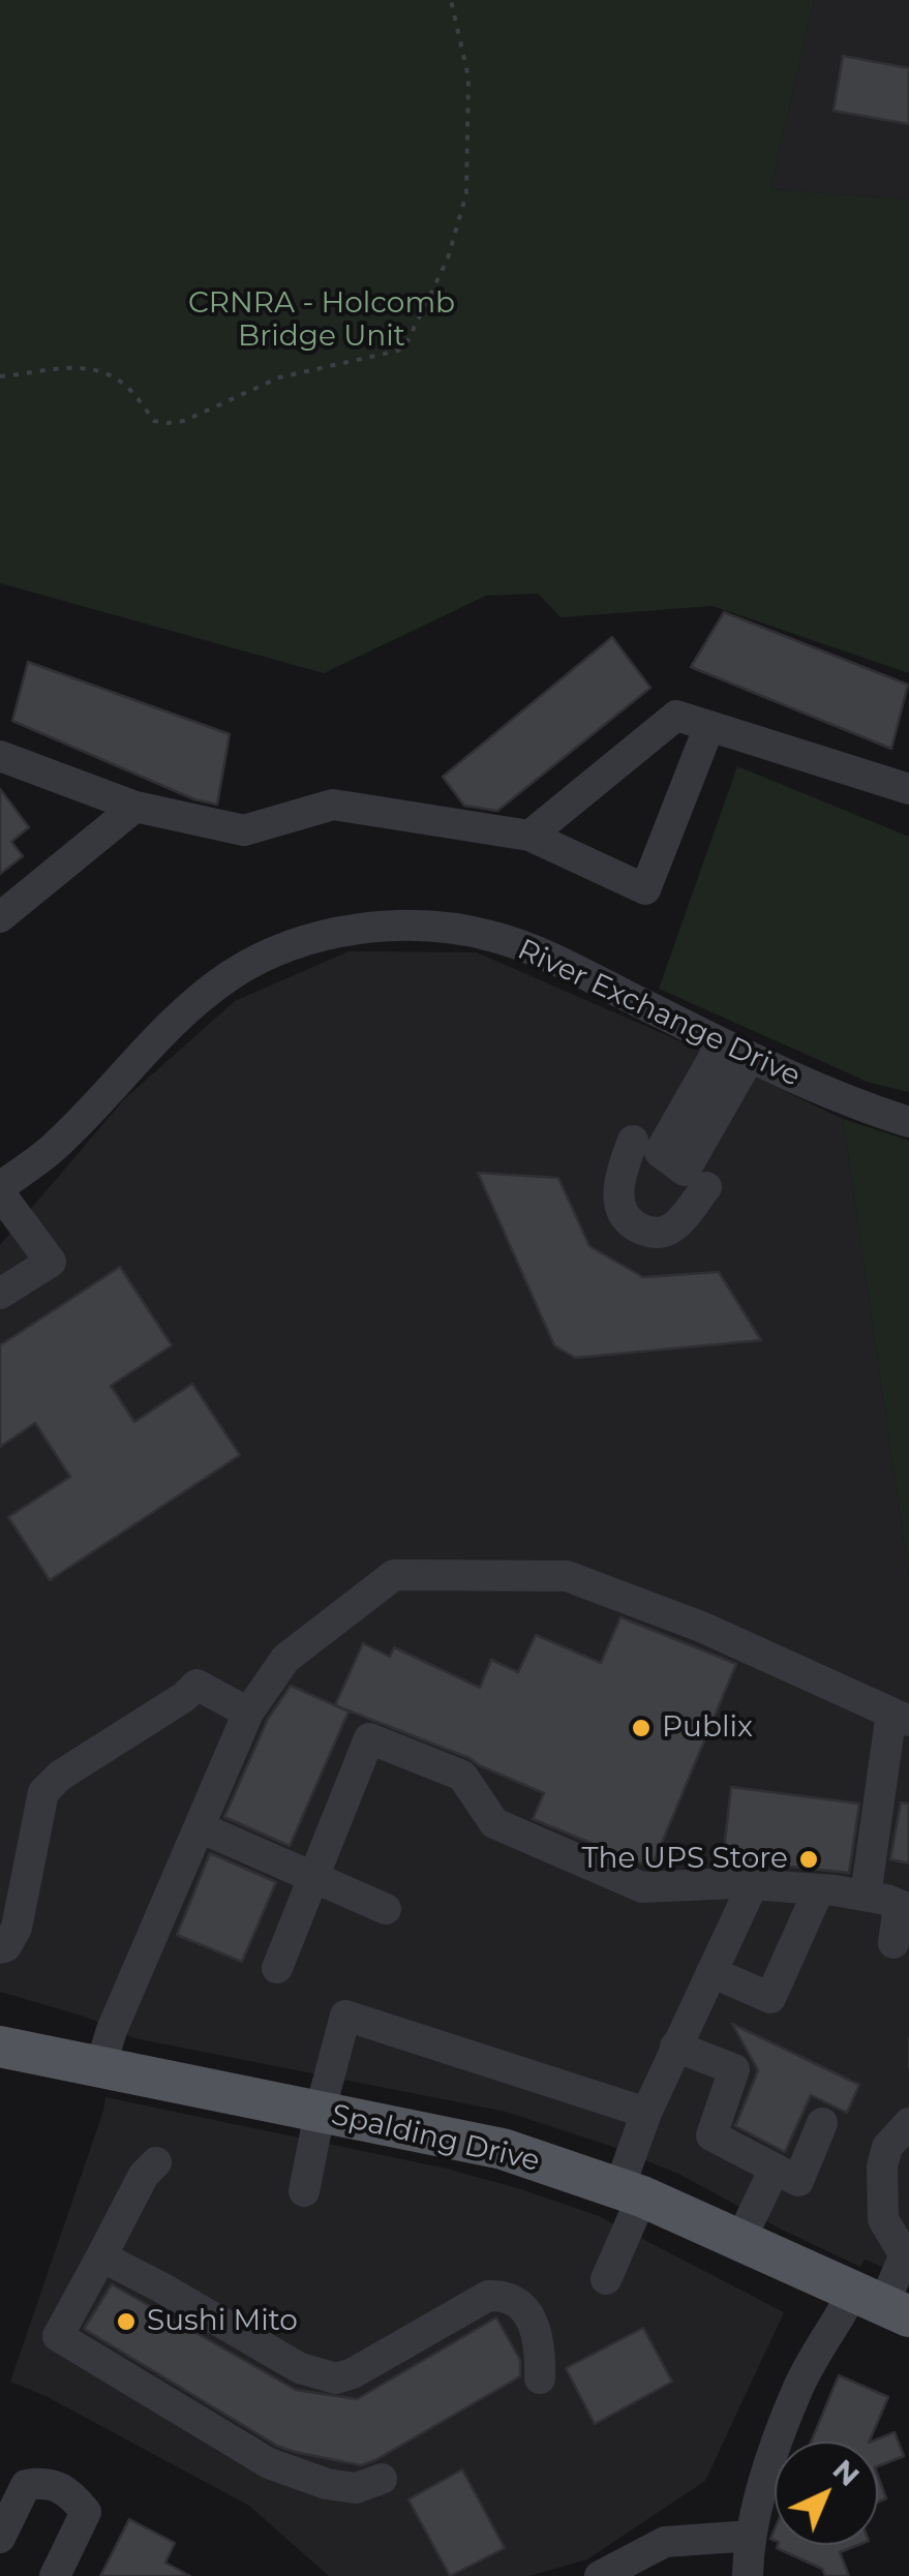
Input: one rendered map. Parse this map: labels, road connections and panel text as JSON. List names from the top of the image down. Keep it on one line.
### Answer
{"streets":{"main road":["Spalding Drive"],"street":["River Exchange Drive"]},"parks":["CRNRA - Holcomb Bridge Unit"],"places":["Publix","The UPS Store","Sushi Mito"],"north":"top right"}
